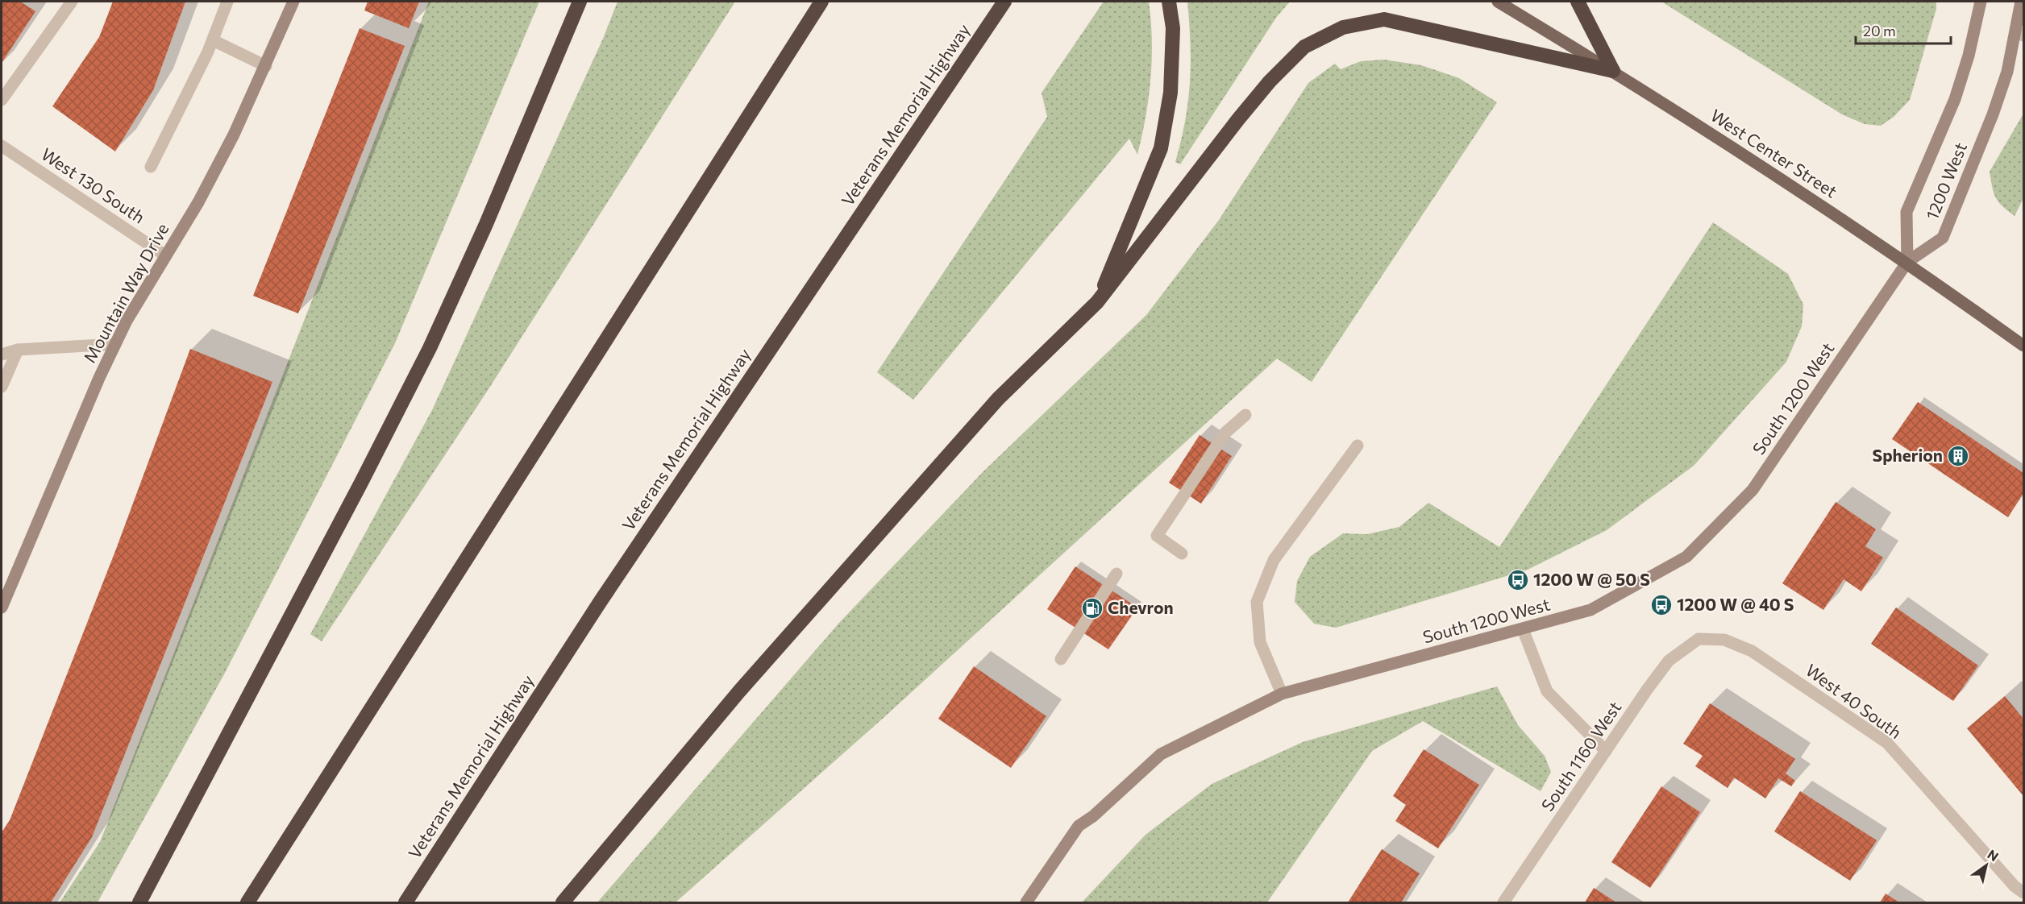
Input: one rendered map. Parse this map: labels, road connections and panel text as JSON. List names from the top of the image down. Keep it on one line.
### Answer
{"streets":{"highway":["Veterans Memorial Highway"],"main road":["West Center Street"],"street":["1200 West","West 130 South","Mountain Way Drive","South 1200 West","West 40 South","South 1160 West"]},"crossings":[["West Center Street","1200 West"],["West Center Street","South 1200 West"],["1200 West","South 1200 West"],["West 130 South","Mountain Way Drive"],["West 40 South","South 1160 West"]],"places":{"building":["Spherion"],"bus stop":["1200 W @ 50 S","1200 W @ 40 S"],"fuel station":["Chevron"]},"scale_bar":"20 m","north":"top right"}
